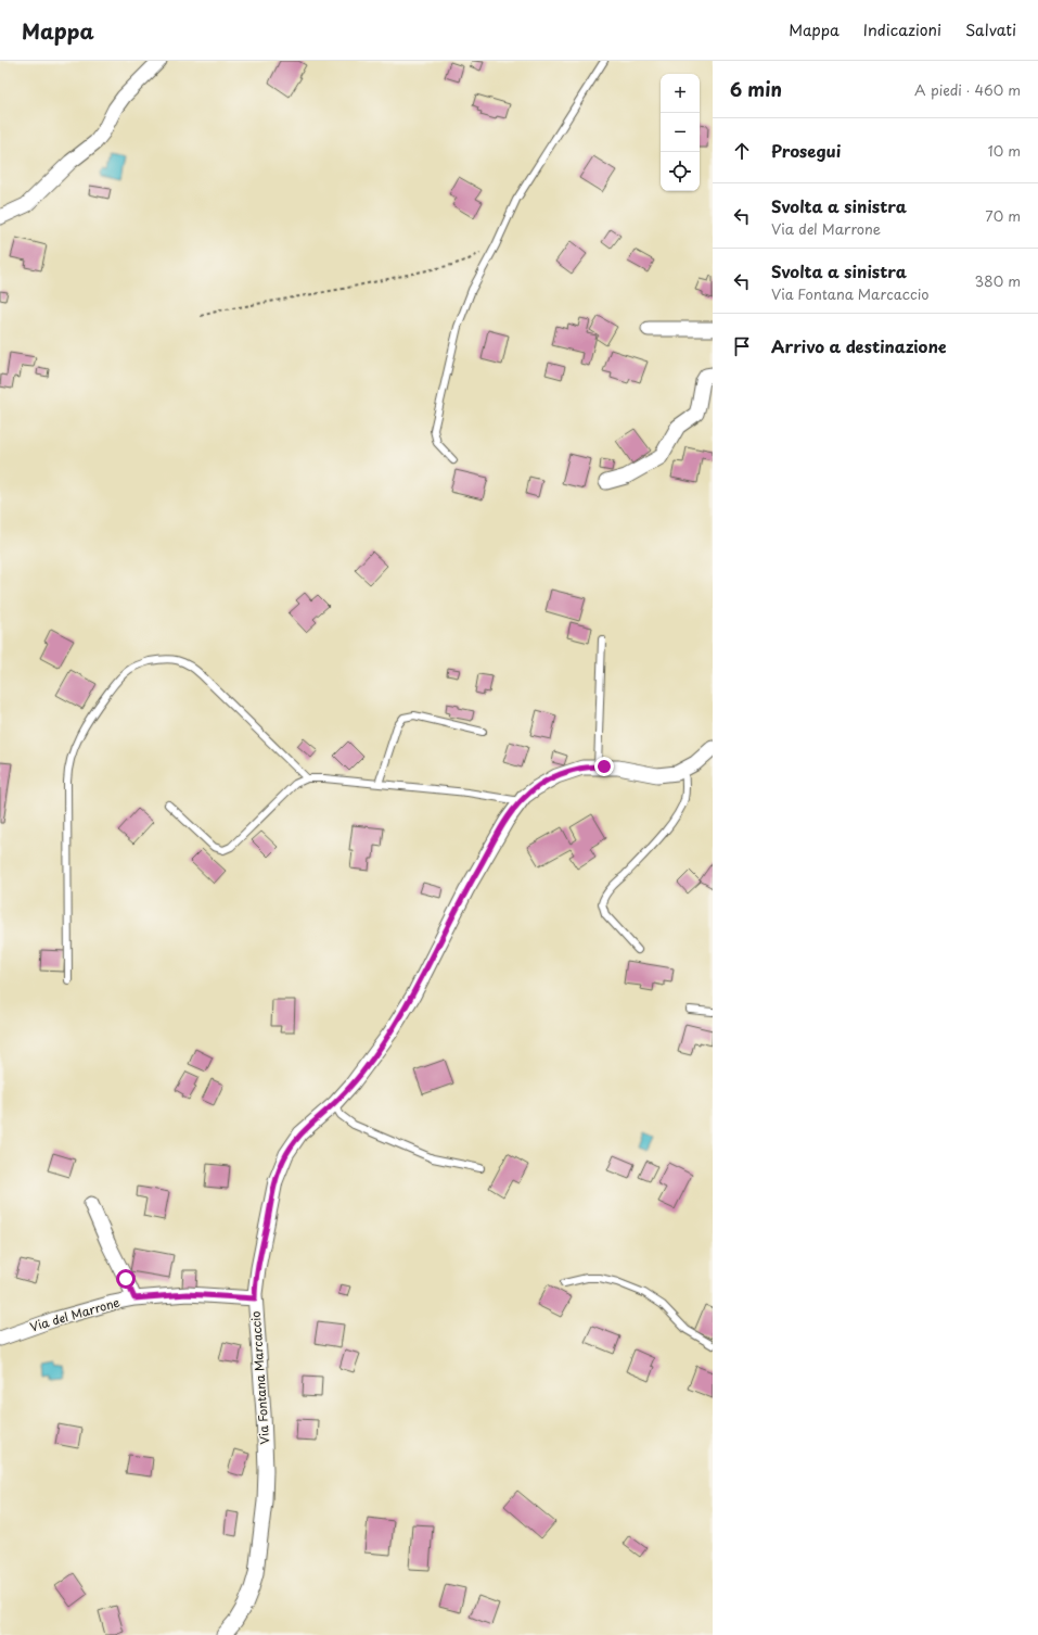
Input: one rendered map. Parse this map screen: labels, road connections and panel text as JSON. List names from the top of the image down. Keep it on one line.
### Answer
{"streets":{"street":["Via del Marrone","Via Fontana Marcaccio"]},"crossings":[["Via del Marrone","Via Fontana Marcaccio"]],"page":{"header":"Mappa","nav":["Mappa","Indicazioni","Salvati"],"heading":["6 min","A piedi · 460 m"],"map_buttons":["+","−"],"list":[["Prosegui","10 m"],["Svolta a sinistra","Via del Marrone","70 m"],["Svolta a sinistra","Via Fontana Marcaccio","380 m"],"Arrivo a destinazione"]}}
